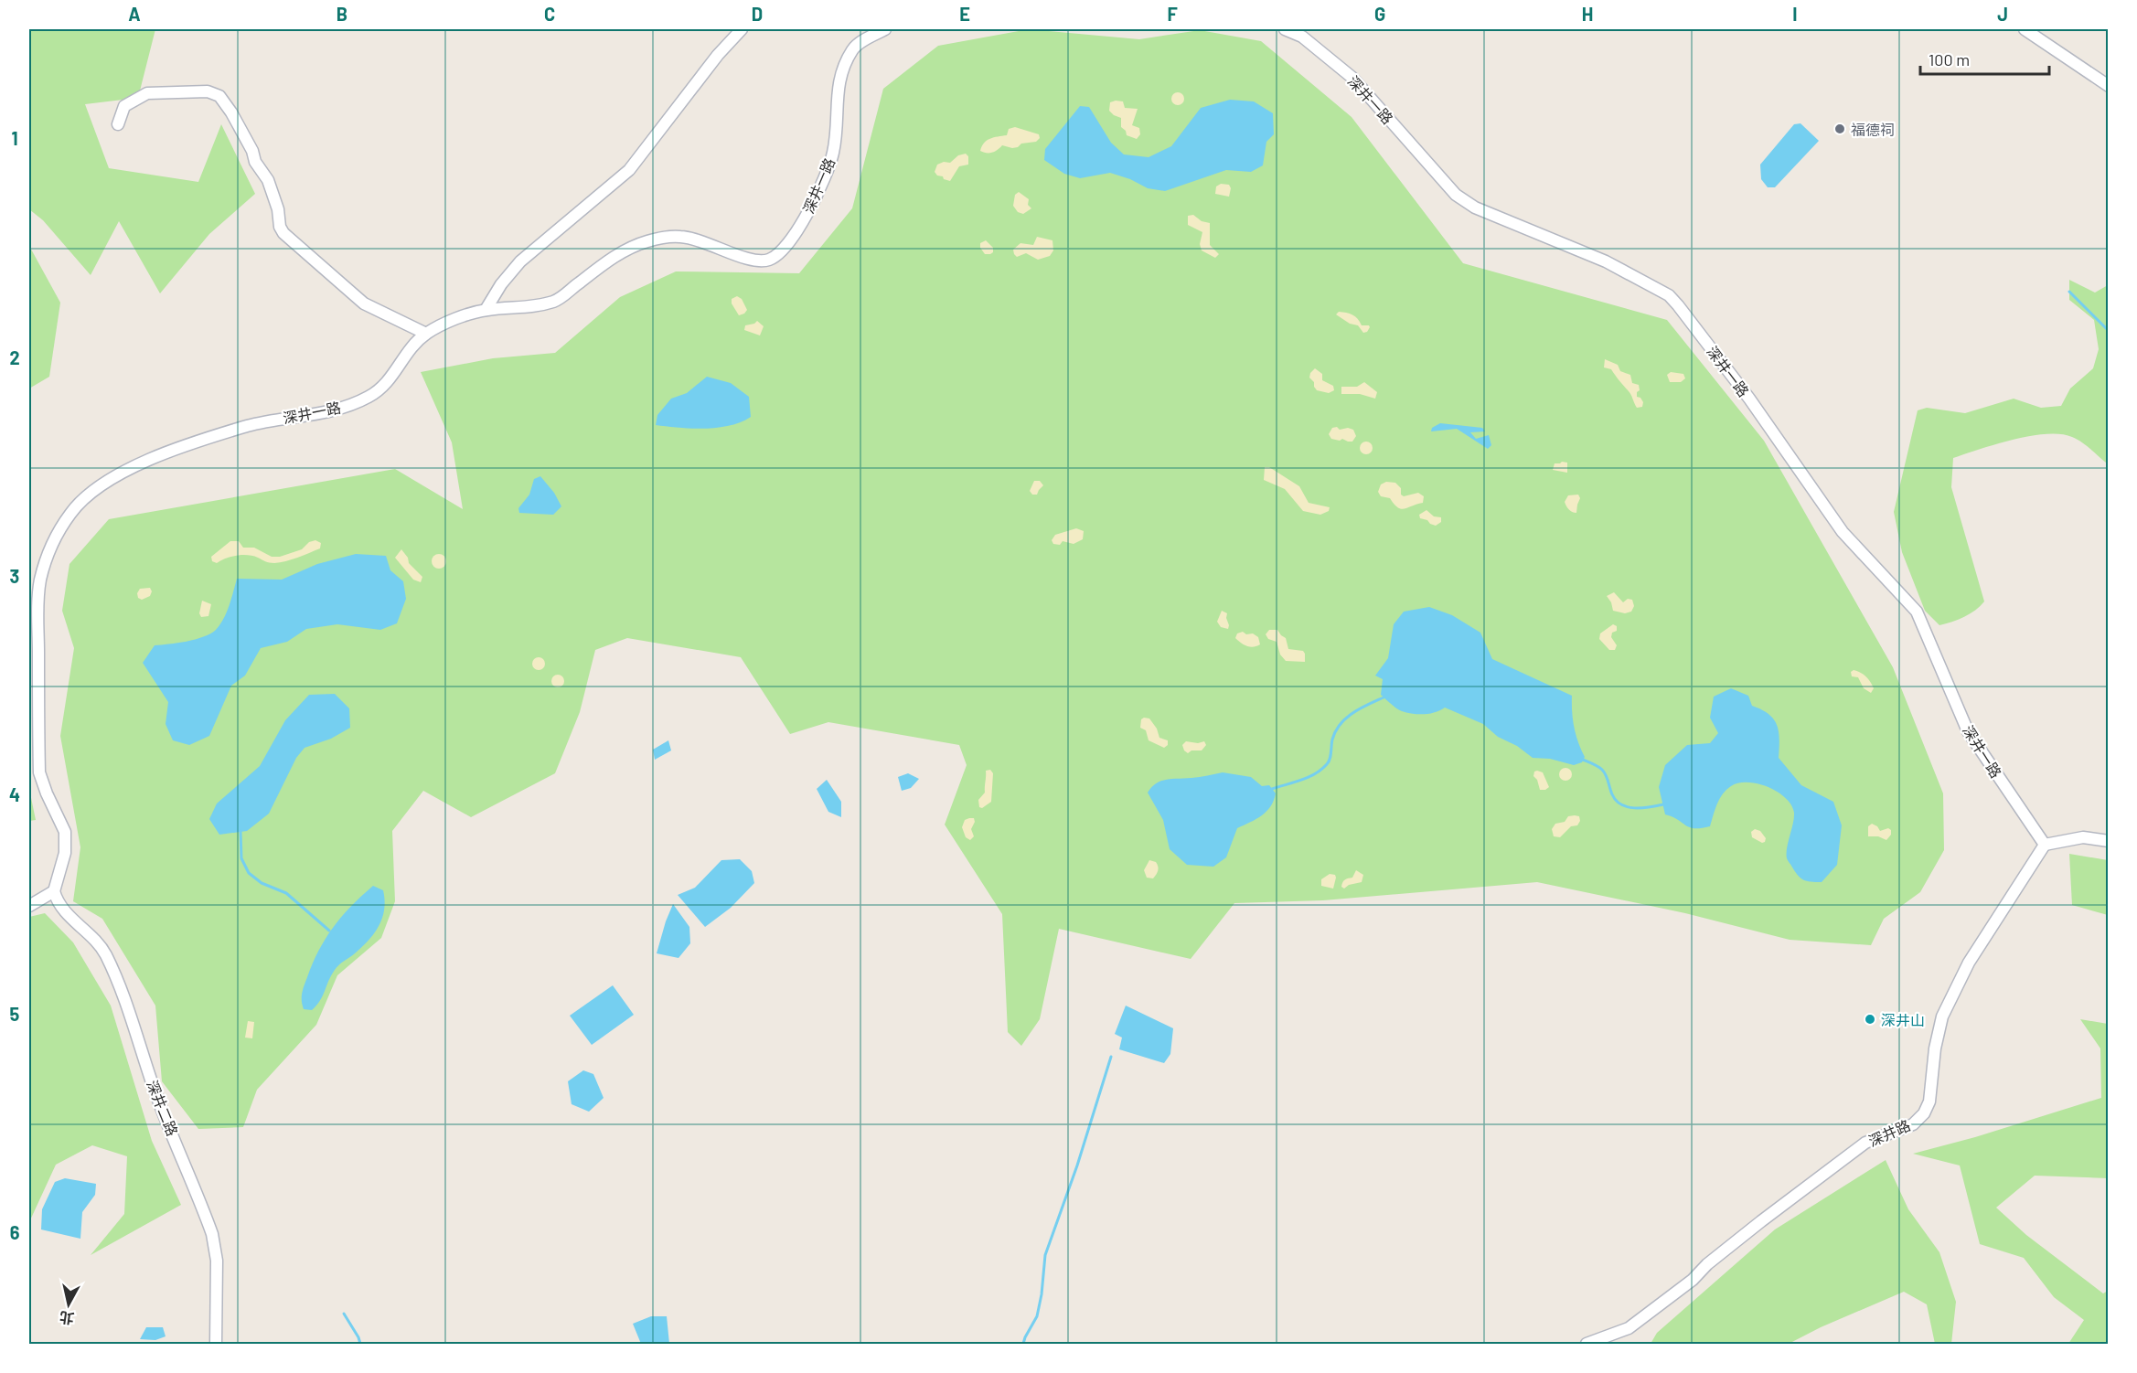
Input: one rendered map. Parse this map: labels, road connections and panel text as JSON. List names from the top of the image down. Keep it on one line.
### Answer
{"streets":{"street":["深井一路","深井二路","深井路"]},"crossings":[["深井一路","深井二路"],["深井一路","深井路"]],"places":["福德祠","深井山"],"scale_bar":"100 m","north":"bottom","grid":{"columns":["A","B","C","D","E","F","G","H","I","J"],"rows":["1","2","3","4","5","6"]}}
